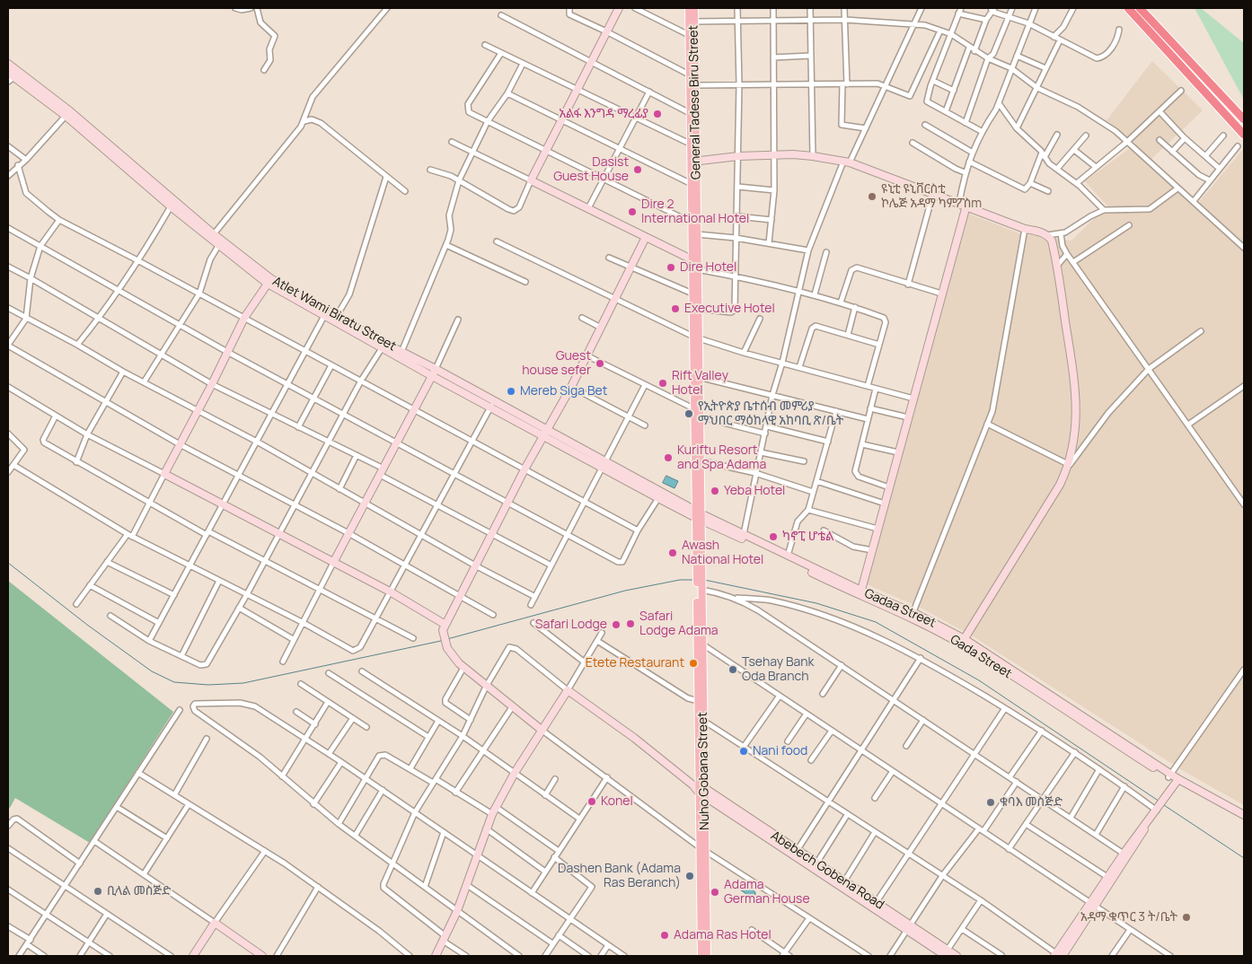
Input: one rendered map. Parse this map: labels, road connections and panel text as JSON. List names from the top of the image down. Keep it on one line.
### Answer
{"streets":{"main road":["General Tadese Biru Street","Nuho Gobana Street"],"street":["Atlet Wami Biratu Street","Gadaa Street","Abebech Gobena Road"]},"crossings":[["General Tadese Biru Street","Atlet Wami Biratu Street"],["General Tadese Biru Street","Gadaa Street"],["General Tadese Biru Street","Nuho Gobana Street"],["Atlet Wami Biratu Street","Gadaa Street"],["Atlet Wami Biratu Street","Nuho Gobana Street"],["Gadaa Street","Nuho Gobana Street"],["Nuho Gobana Street","Abebech Gobena Road"]],"places":["አልፋ እንግዳ ማረፊያ","Dasist Guest House","ዩኒቲ ዩኒቨርስቲ ኮሌጅ አዳማ ካምፖስm","Dire 2 International Hotel","Dire Hotel","Executive Hotel","Guest house sefer","Rift Valley Hotel","Mereb Siga Bet","የኢትዮጵያ ቤተሰብ መምሪያ ማህበር ማዕከላዊ አከባቢ ጽ/ቤት","Kuriftu Resort and Spa Adama","Yeba Hotel","ካኖፒ ሆቴል","Awash National Hotel","Safari Lodge Adama","Safari Lodge","Etete Restaurant","Tsehay Bank Oda Branch","Nani food","Konel","ቁባእ መስጅድ","Dashen Bank (Adama Ras Beranch)","ቢላል መስጅድ","Adama German House","አዳማ ቁጥር 3 ት/ቤት","Adama Ras Hotel"]}
